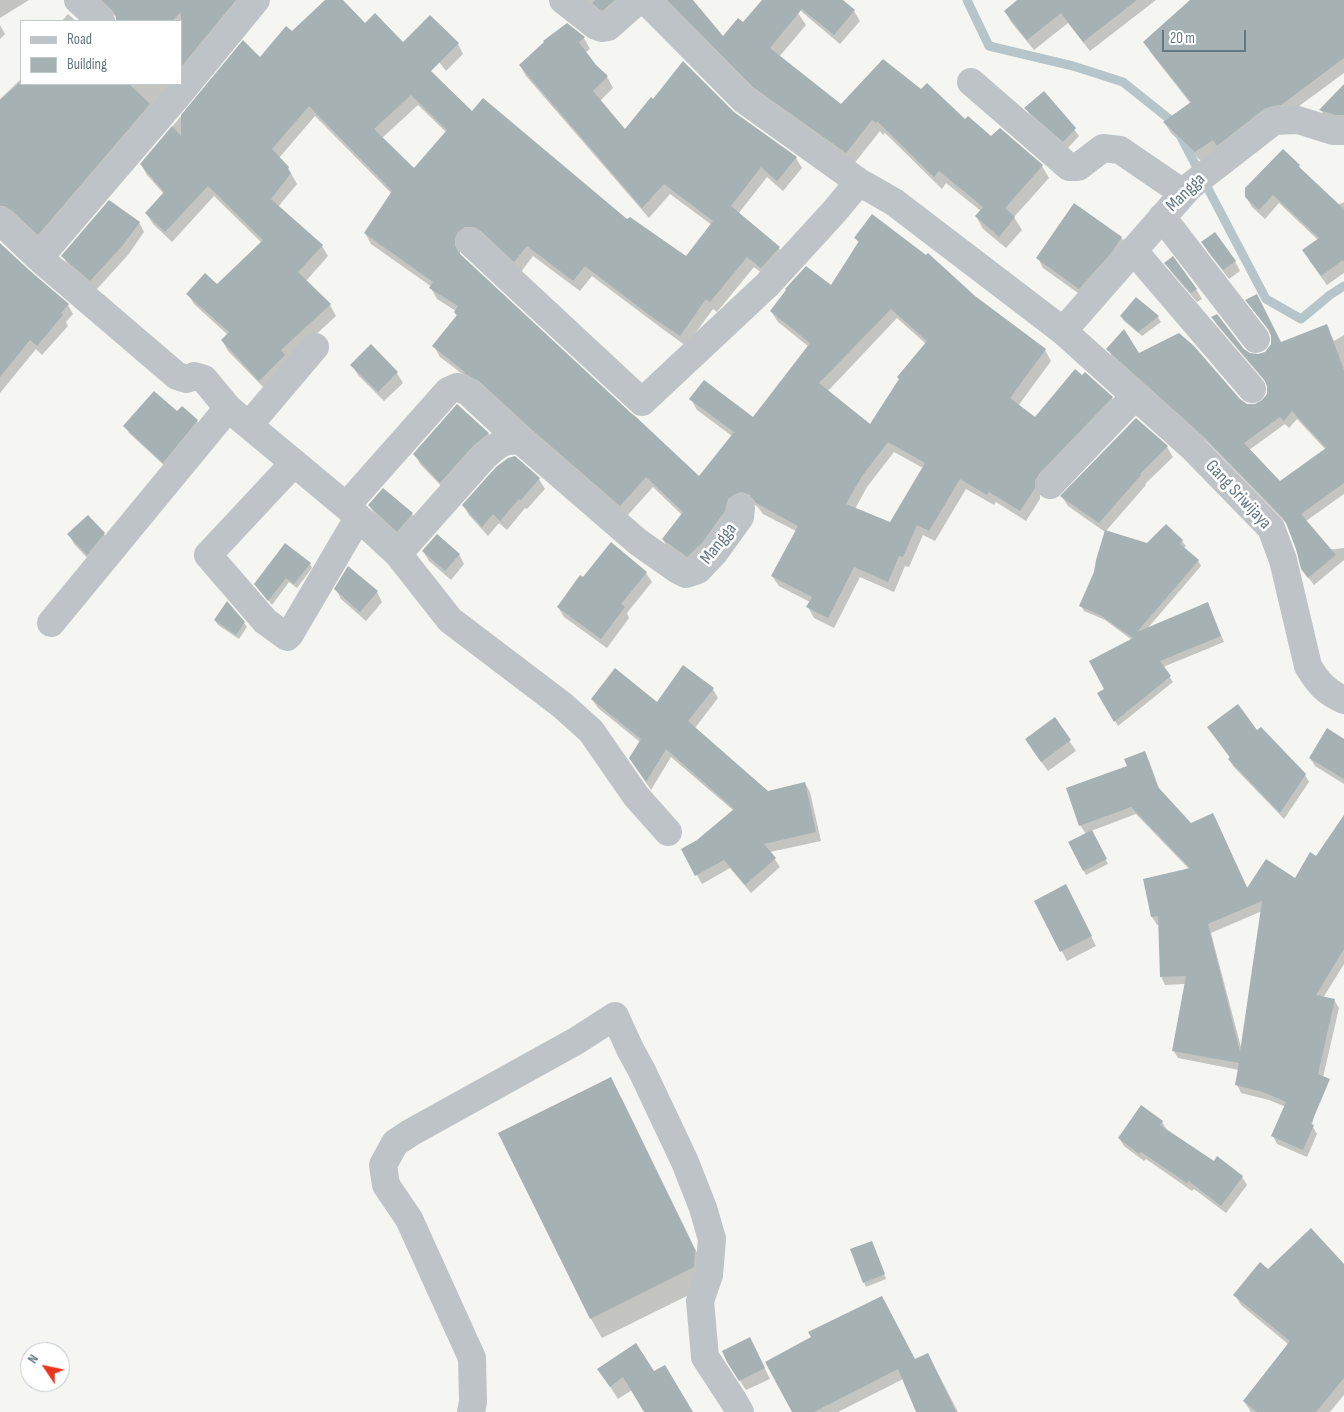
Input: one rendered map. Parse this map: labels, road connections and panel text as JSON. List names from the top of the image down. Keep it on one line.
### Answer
{"streets":{"street":["Mangga","Gang Sriwijaya"]},"crossings":[["Mangga","Gang Sriwijaya"]],"legend":["Road","Building"],"scale_bar":"20 m","north":"top left"}
